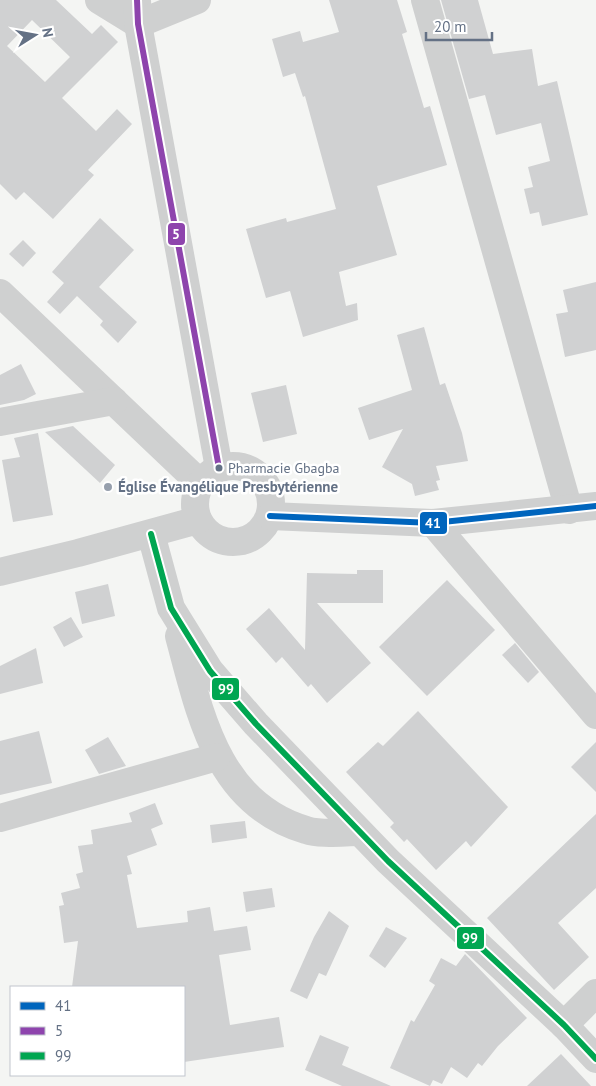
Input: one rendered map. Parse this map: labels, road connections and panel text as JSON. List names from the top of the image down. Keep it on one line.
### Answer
{"places":["Pharmacie Gbagba","Église Évangélique Presbytérienne"],"lines":["transit line 5","transit line 41","transit line 99"],"legend":["41","5","99"],"scale_bar":"20 m","north":"right"}
